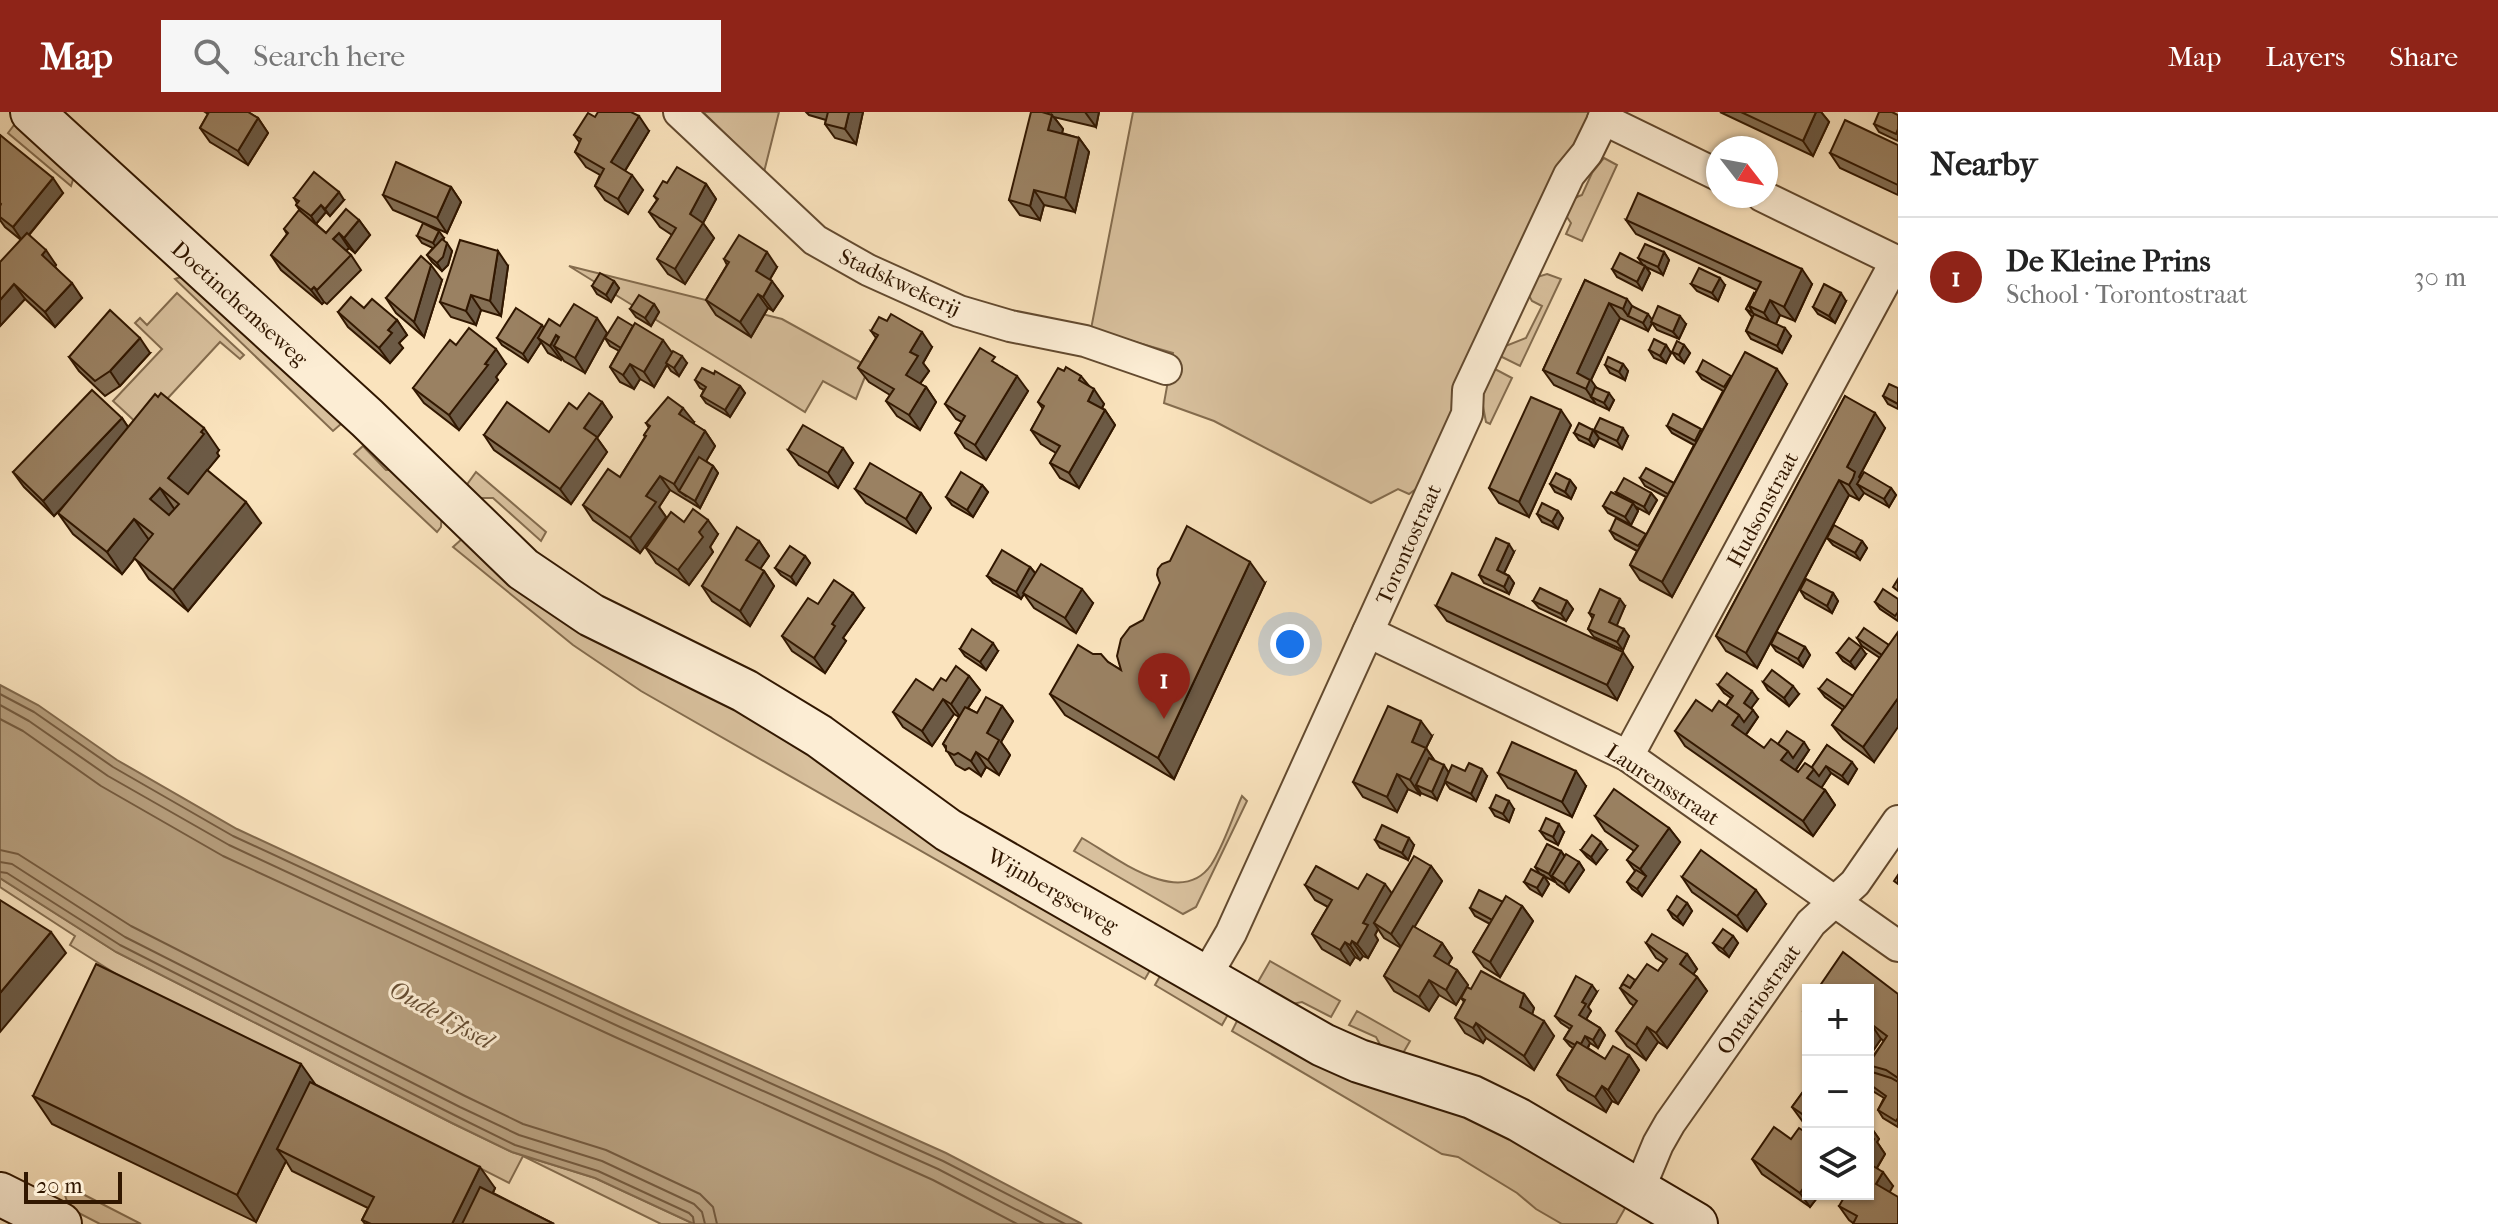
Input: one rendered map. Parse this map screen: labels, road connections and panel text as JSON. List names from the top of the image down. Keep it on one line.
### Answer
{"streets":{"street":["Stadskwekerij","Doetinchemseweg","Hudsonstraat","Torontostraat","Laurensstraat","Wijnbergseweg","Ontariostraat"]},"crossings":[["Doetinchemseweg","Wijnbergseweg"],["Hudsonstraat","Laurensstraat"],["Torontostraat","Laurensstraat"],["Torontostraat","Wijnbergseweg"],["Laurensstraat","Ontariostraat"],["Wijnbergseweg","Ontariostraat"]],"water":["Oude IJssel"],"scale_bar":"20 m","north":"bottom right","page":{"header":"Map","search":"Search here","nav":["Map","Layers","Share"],"heading":"Nearby","list":[{"mark":"1","name":"De Kleine Prins","note":"School · Torontostraat","value":"30 m"}],"pins":"1","map_buttons":["+","−"],"scale":"20 m"}}
